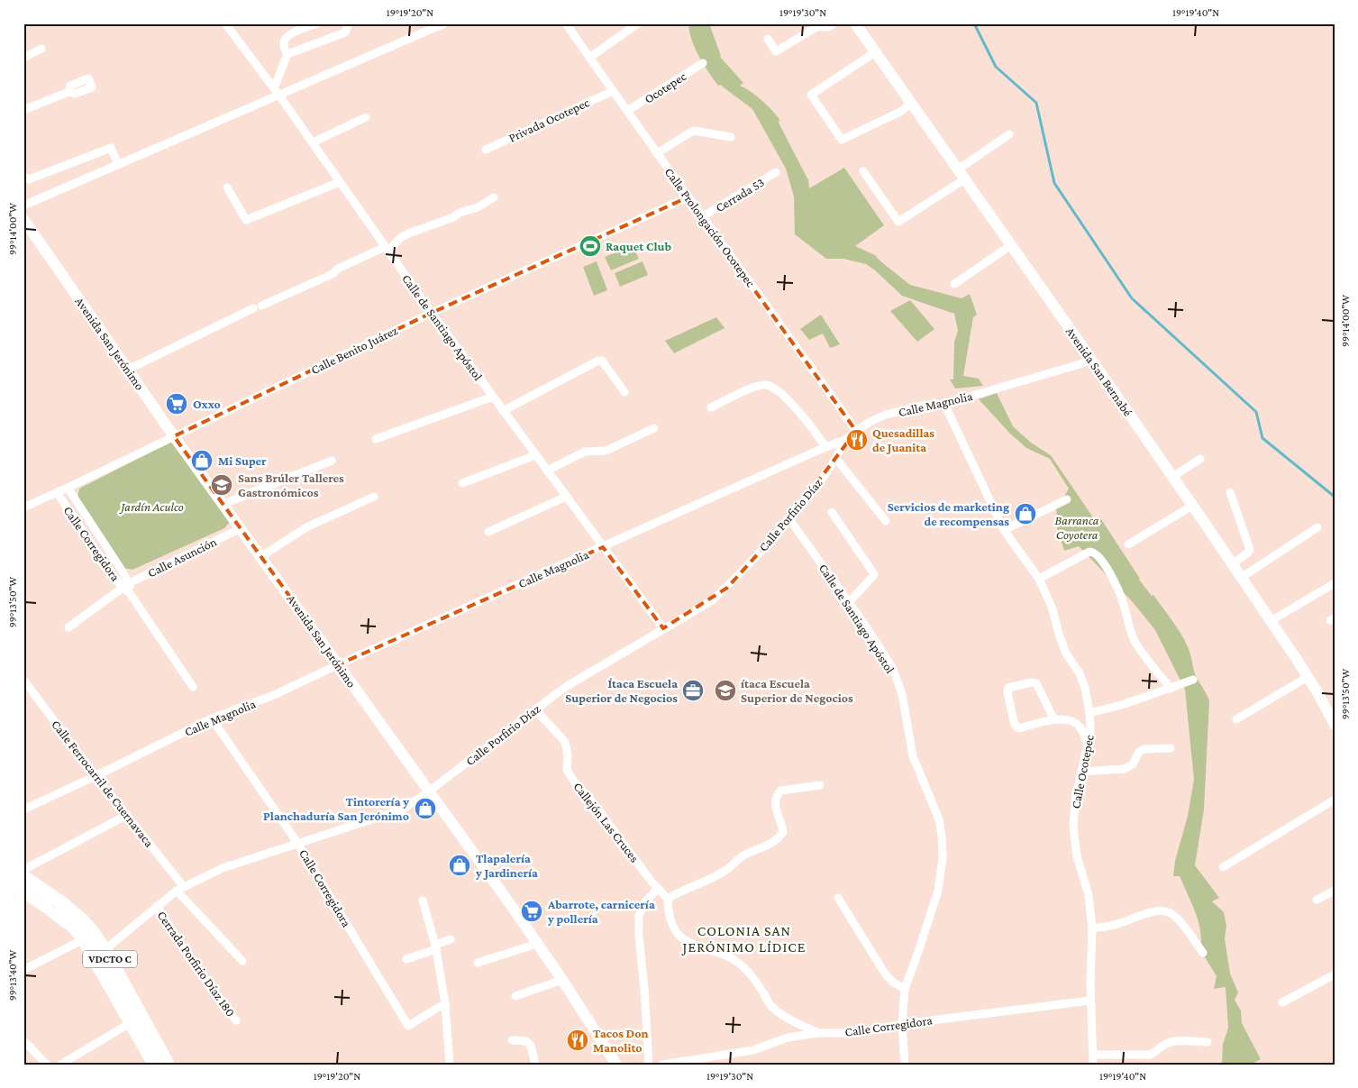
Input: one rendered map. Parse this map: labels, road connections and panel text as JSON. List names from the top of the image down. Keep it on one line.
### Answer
{"streets":{"highway":["VDCTO C"],"main road":["Avenida San Jerónimo","Avenida San Bernabé"],"street":["Ocotepec","Privada Ocotepec","Cerrada 53","Calle Prolongación Ocotepec","Calle de Santiago Apóstol","Calle Benito Juárez","Calle Magnolia","Calle Porfirio Díaz","Calle Corregidora","Calle Asunción","Calle Ocotepec","Calle Ferrocarril de Cuernavaca","Callejón Las Cruces","Cerrada Porfirio Díaz 180"]},"crossings":[["Ocotepec","Calle Prolongación Ocotepec"],["Privada Ocotepec","Calle Prolongación Ocotepec"],["Cerrada 53","Calle Prolongación Ocotepec"],["Calle Prolongación Ocotepec","Calle Benito Juárez"],["Calle Prolongación Ocotepec","Calle Magnolia"],["Calle de Santiago Apóstol","Calle Benito Juárez"],["Calle de Santiago Apóstol","Calle Magnolia"],["Calle de Santiago Apóstol","Calle Porfirio Díaz"],["Calle de Santiago Apóstol","Calle Corregidora"],["Avenida San Jerónimo","Calle Benito Juárez"],["Avenida San Jerónimo","Calle Magnolia"],["Avenida San Jerónimo","Calle Porfirio Díaz"],["Avenida San Jerónimo","Calle Asunción"],["Calle Benito Juárez","Calle Corregidora"],["Avenida San Bernabé","Calle Magnolia"],["Calle Magnolia","Calle Porfirio Díaz"],["Calle Magnolia","Calle Corregidora"],["Calle Magnolia","Calle Ocotepec"],["Calle Magnolia","Calle Ferrocarril de Cuernavaca"],["Calle Porfirio Díaz","Calle Corregidora"],["Calle Porfirio Díaz","Calle Ferrocarril de Cuernavaca"],["Calle Porfirio Díaz","Callejón Las Cruces"],["Calle Porfirio Díaz","Cerrada Porfirio Díaz 180"],["Calle Corregidora","Calle Asunción"],["Calle Corregidora","Calle Ocotepec"]],"districts":["COLONIA SAN JERÓNIMO LÍDICE"],"parks":["Jardín Aculco","Barranca Coyotera"],"places":{"sports":["Raquet Club"],"supermarket":["Oxxo","Abarrote, carnicería y pollería"],"restaurant":["Quesadillas de Juanita","Tacos Don Manolito"],"shop":["Mi Super","Servicios de marketing de recompensas","Tintorería y Planchaduría San Jerónimo","Tlapalería y Jardinería"],"school or university":["Sans Brúler Talleres Gastronómicos","ítaca Escuela Superior de Negocios"],"office":["Ítaca Escuela Superior de Negocios"]},"coordinates":["19°19'20\"N","19°19'30\"N","19°19'40\"N","99°14'00\"W","99°13'50\"W","99°13'40\"W"]}
